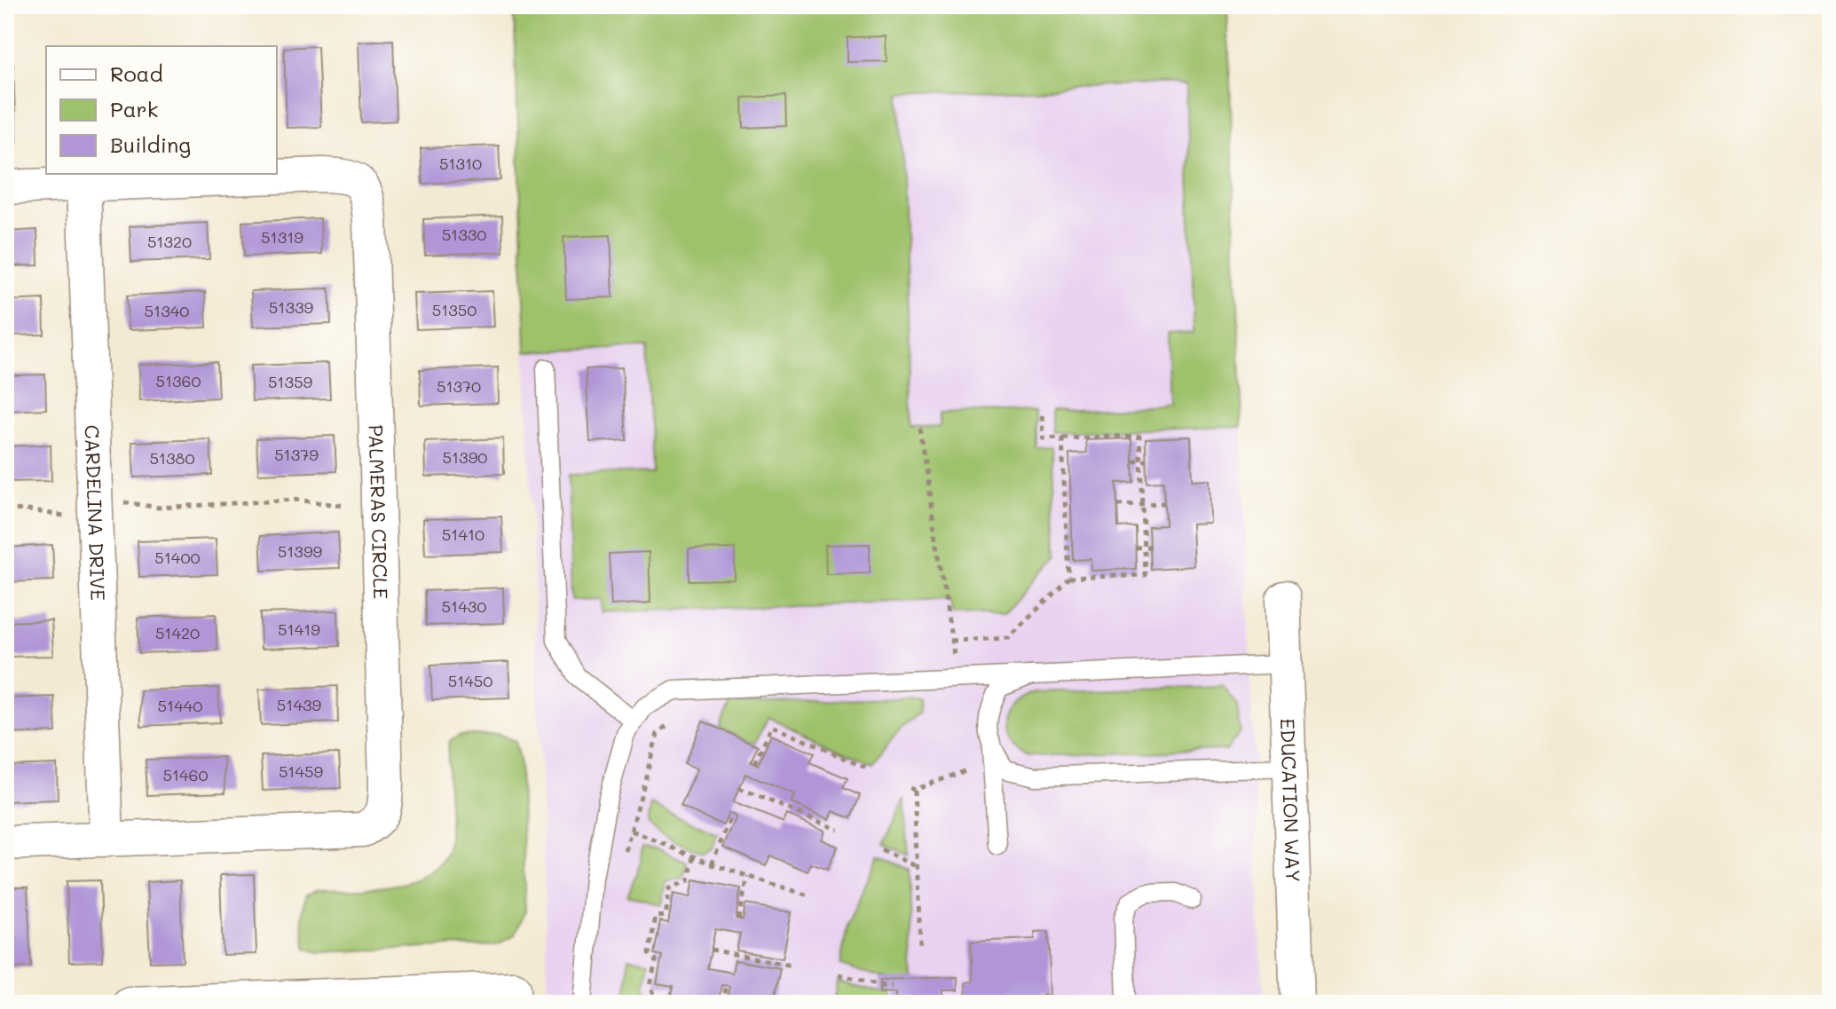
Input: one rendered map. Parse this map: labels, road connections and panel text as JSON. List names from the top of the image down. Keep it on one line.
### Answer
{"streets":{"street":["PALMERAS CIRCLE","CARDELINA DRIVE","EDUCATION WAY"]},"crossings":[["PALMERAS CIRCLE","CARDELINA DRIVE"]],"house_numbers":["51310","51330","51319","51320","51339","51350","51340","51360","51359","51370","51379","51390","51380","51410","51399","51400","51430","51419","51420","51450","51439","51440","51459","51460"],"legend":["Road","Park","Building"]}
